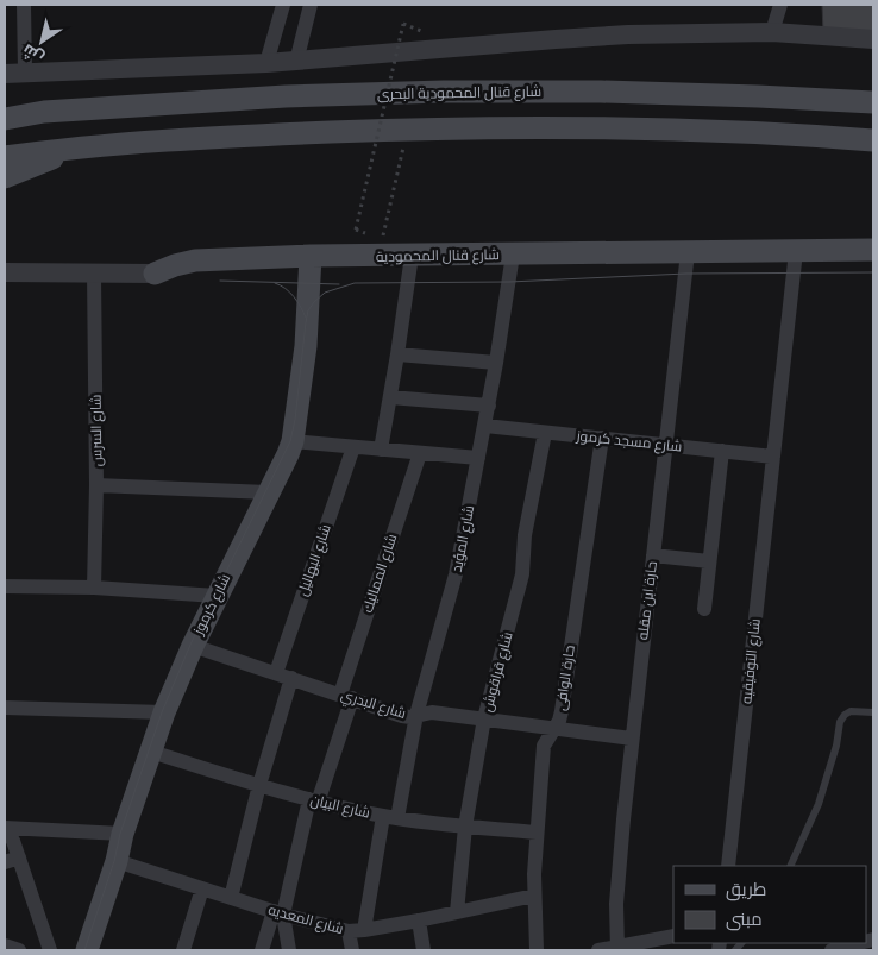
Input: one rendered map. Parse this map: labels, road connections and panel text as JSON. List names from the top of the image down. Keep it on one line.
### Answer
{"streets":{"main road":["شارع قنال المحمودية البحرى","شارع قنال المحمودية","شارع كرموز"],"street":["شارع السرس","شارع مسجد كرموز","شارع المؤيد","شارع البهاليل","شارع المماليك","حارة ابن مقله","شارع التوفيقيه","شارع قراقوش","حارة الوافى","شارع البدري","شارع البيان","شارع المعديه"]},"crossings":[["شارع قنال المحمودية","شارع السرس"],["شارع قنال المحمودية","شارع المؤيد"],["شارع قنال المحمودية","حارة ابن مقله"],["شارع قنال المحمودية","شارع كرموز"],["شارع قنال المحمودية","شارع التوفيقيه"],["شارع مسجد كرموز","شارع المؤيد"],["شارع مسجد كرموز","حارة ابن مقله"],["شارع مسجد كرموز","شارع التوفيقيه"],["شارع مسجد كرموز","شارع قراقوش"],["شارع مسجد كرموز","حارة الوافى"],["شارع المؤيد","شارع البدري"],["شارع المؤيد","شارع البيان"],["شارع المؤيد","شارع المعديه"],["شارع البهاليل","شارع البدري"],["شارع المماليك","شارع البدري"],["شارع المماليك","شارع البيان"],["شارع المماليك","شارع المعديه"],["حارة ابن مقله","شارع البدري"],["شارع كرموز","شارع البدري"],["شارع كرموز","شارع البيان"],["شارع كرموز","شارع المعديه"],["شارع قراقوش","شارع البدري"],["شارع قراقوش","شارع البيان"],["شارع قراقوش","شارع المعديه"],["حارة الوافى","شارع البدري"],["حارة الوافى","شارع البيان"],["حارة الوافى","شارع المعديه"]],"legend":["طريق","مبنى"],"north":"bottom left"}
